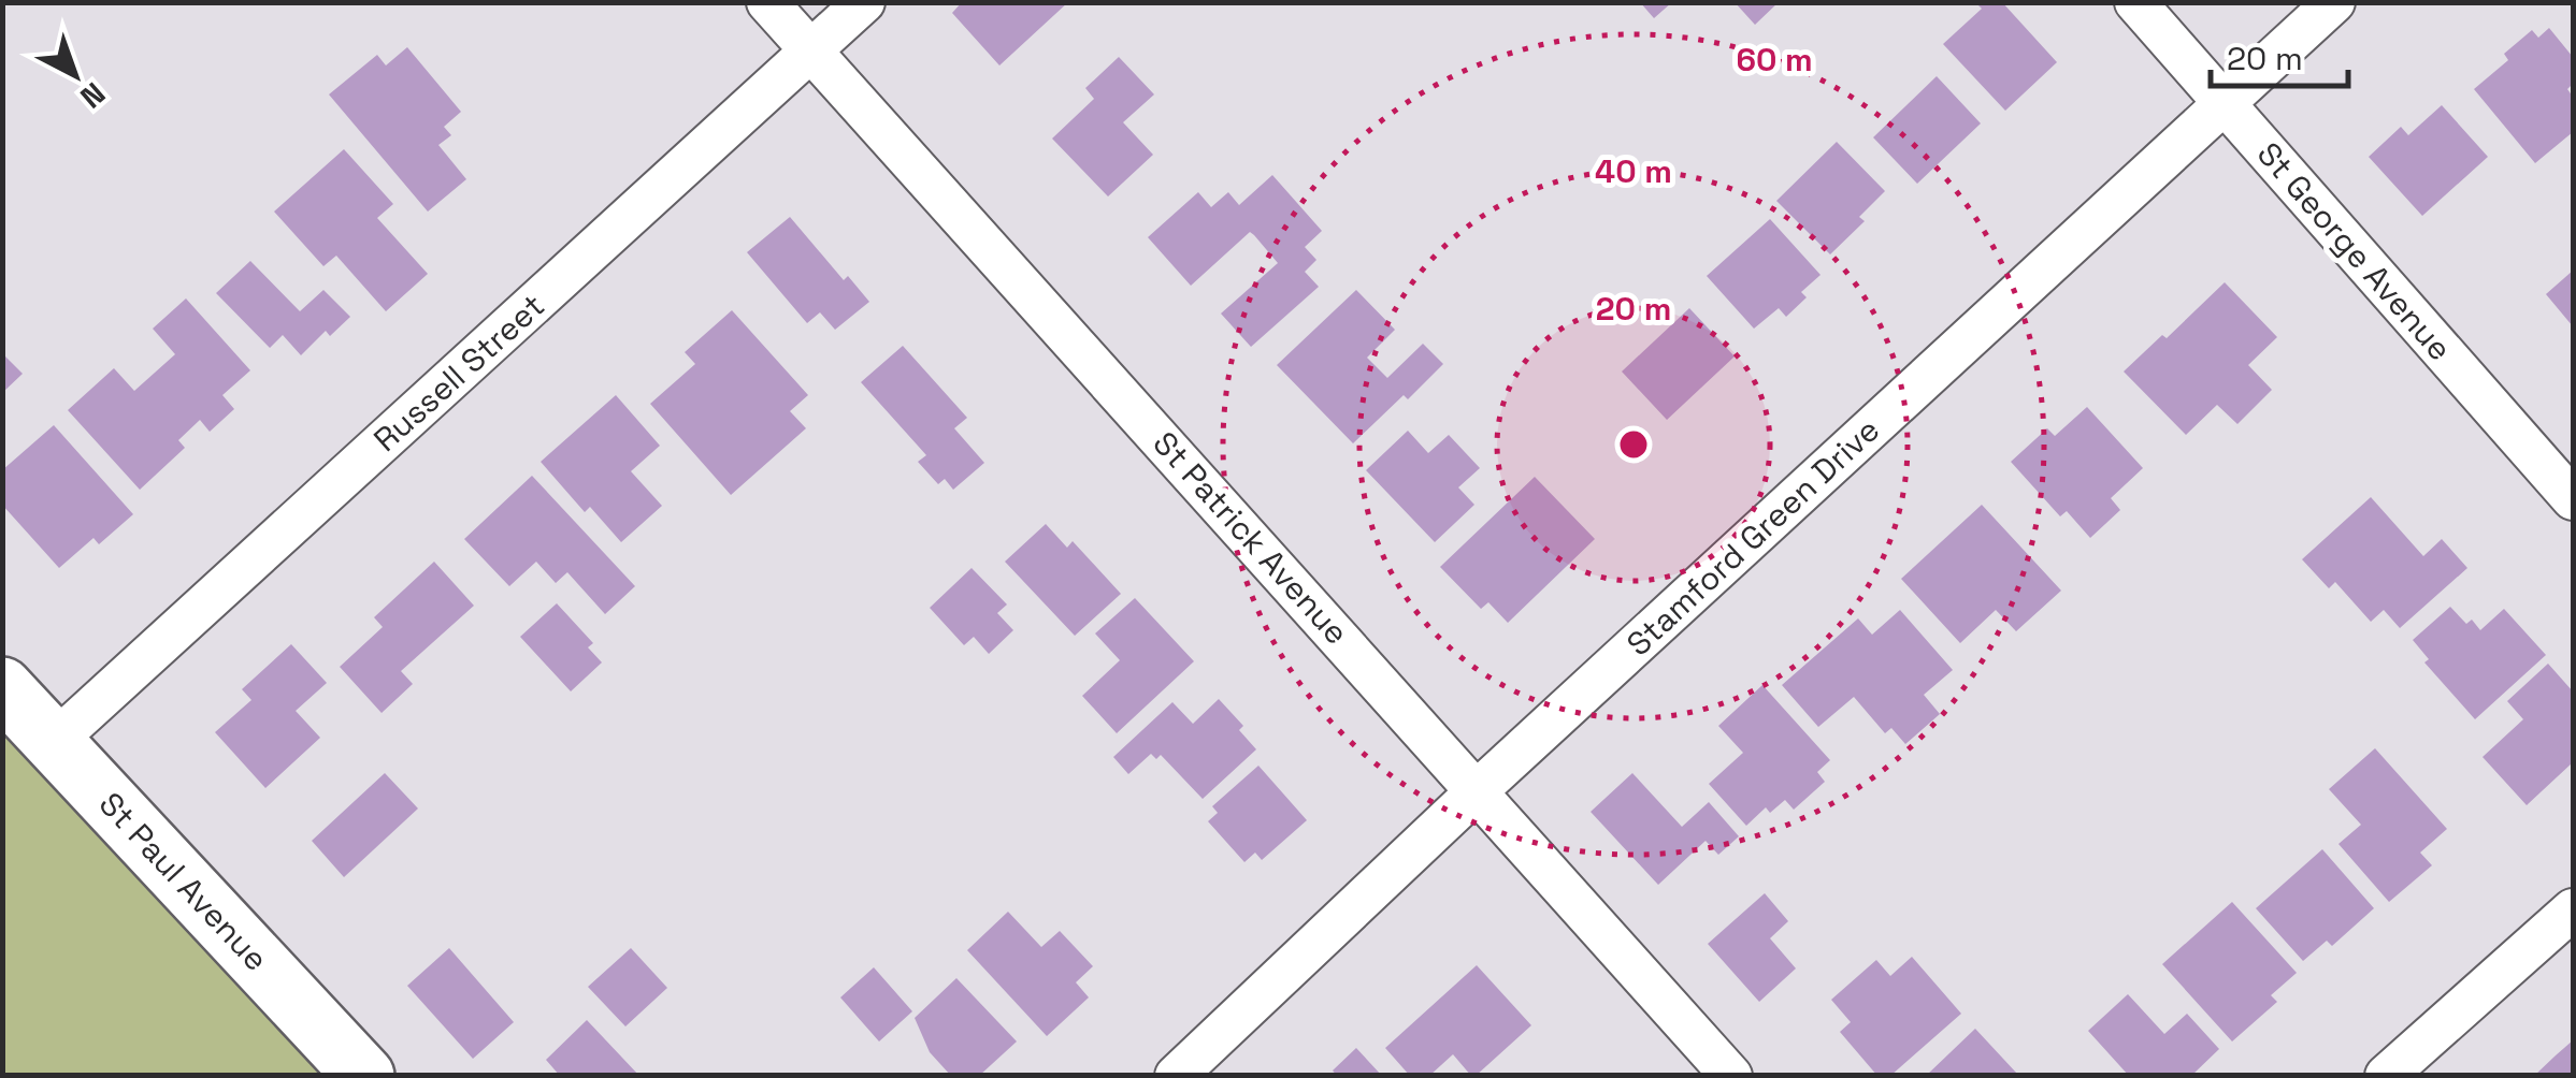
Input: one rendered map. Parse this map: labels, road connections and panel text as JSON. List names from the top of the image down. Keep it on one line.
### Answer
{"streets":{"main road":["St Paul Avenue"],"street":["St George Avenue","Russell Street","Stamford Green Drive","St Patrick Avenue"]},"crossings":[["St George Avenue","Stamford Green Drive"],["Russell Street","St Patrick Avenue"],["Russell Street","St Paul Avenue"],["Stamford Green Drive","St Patrick Avenue"]],"scale_bar":"20 m","north":"bottom right","rings":["60 m","40 m","20 m"]}
